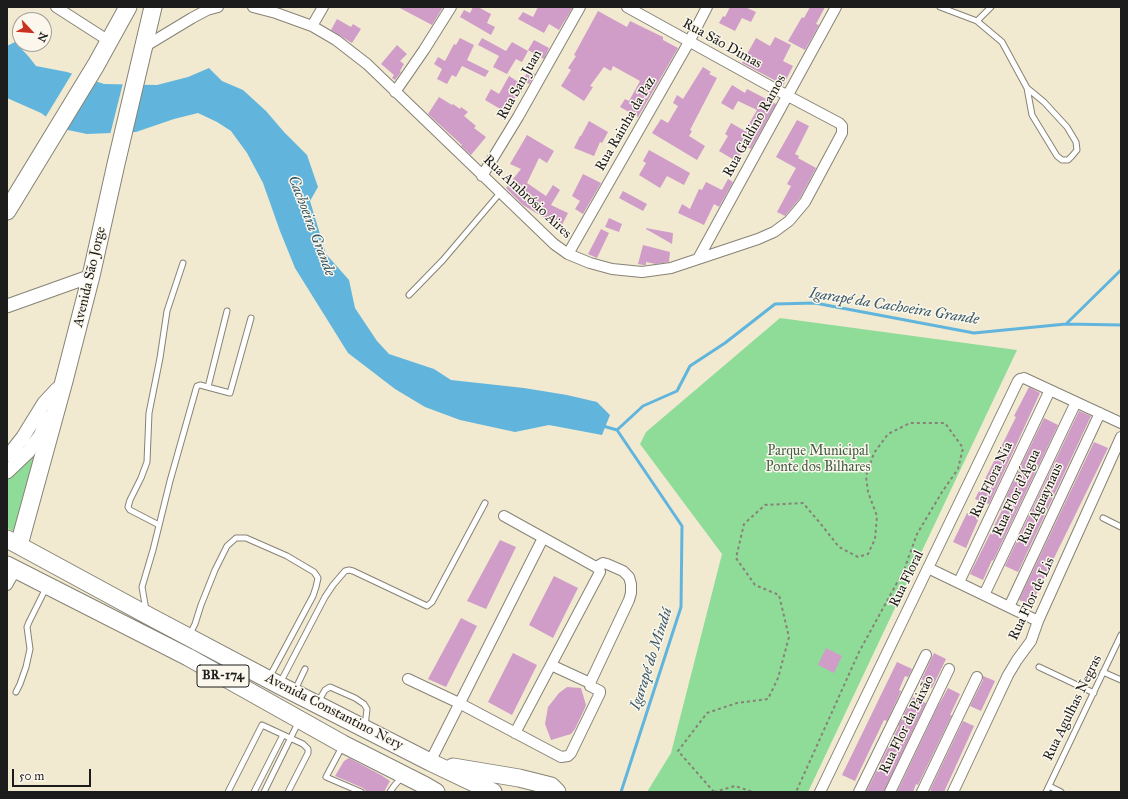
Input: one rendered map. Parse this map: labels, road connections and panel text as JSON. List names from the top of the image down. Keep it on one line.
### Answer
{"streets":{"main road":["Avenida São Jorge","BR-174","Avenida Constantino Nery"],"street":["Rua São Dimas","Rua San Juan","Rua Rainha da Paz","Rua Galdino Ramos","Rua Ambrósio Aires","Rua Flora Nia","Rua Flor d'Água","Rua Aguaynaus","Rua Floral","Rua Flor de Lis","Rua Flor da Paixão"],"lane":["Rua Agulhas Negras"]},"crossings":[["Rua São Dimas","Rua Rainha da Paz"],["Rua São Dimas","Rua Galdino Ramos"],["Rua São Dimas","Rua Ambrósio Aires"],["Rua San Juan","Rua Ambrósio Aires"],["Rua Rainha da Paz","Rua Ambrósio Aires"],["Rua Galdino Ramos","Rua Ambrósio Aires"],["Avenida São Jorge","Avenida Constantino Nery"],["Rua Flora Nia","Rua Floral"]],"water":["Cachoeira Grande","Igarapé da Cachoeira Grande","Igarapé do Mindú"],"parks":["Parque Municipal Ponte dos Bilhares"],"scale_bar":"50 m","north":"bottom right"}
